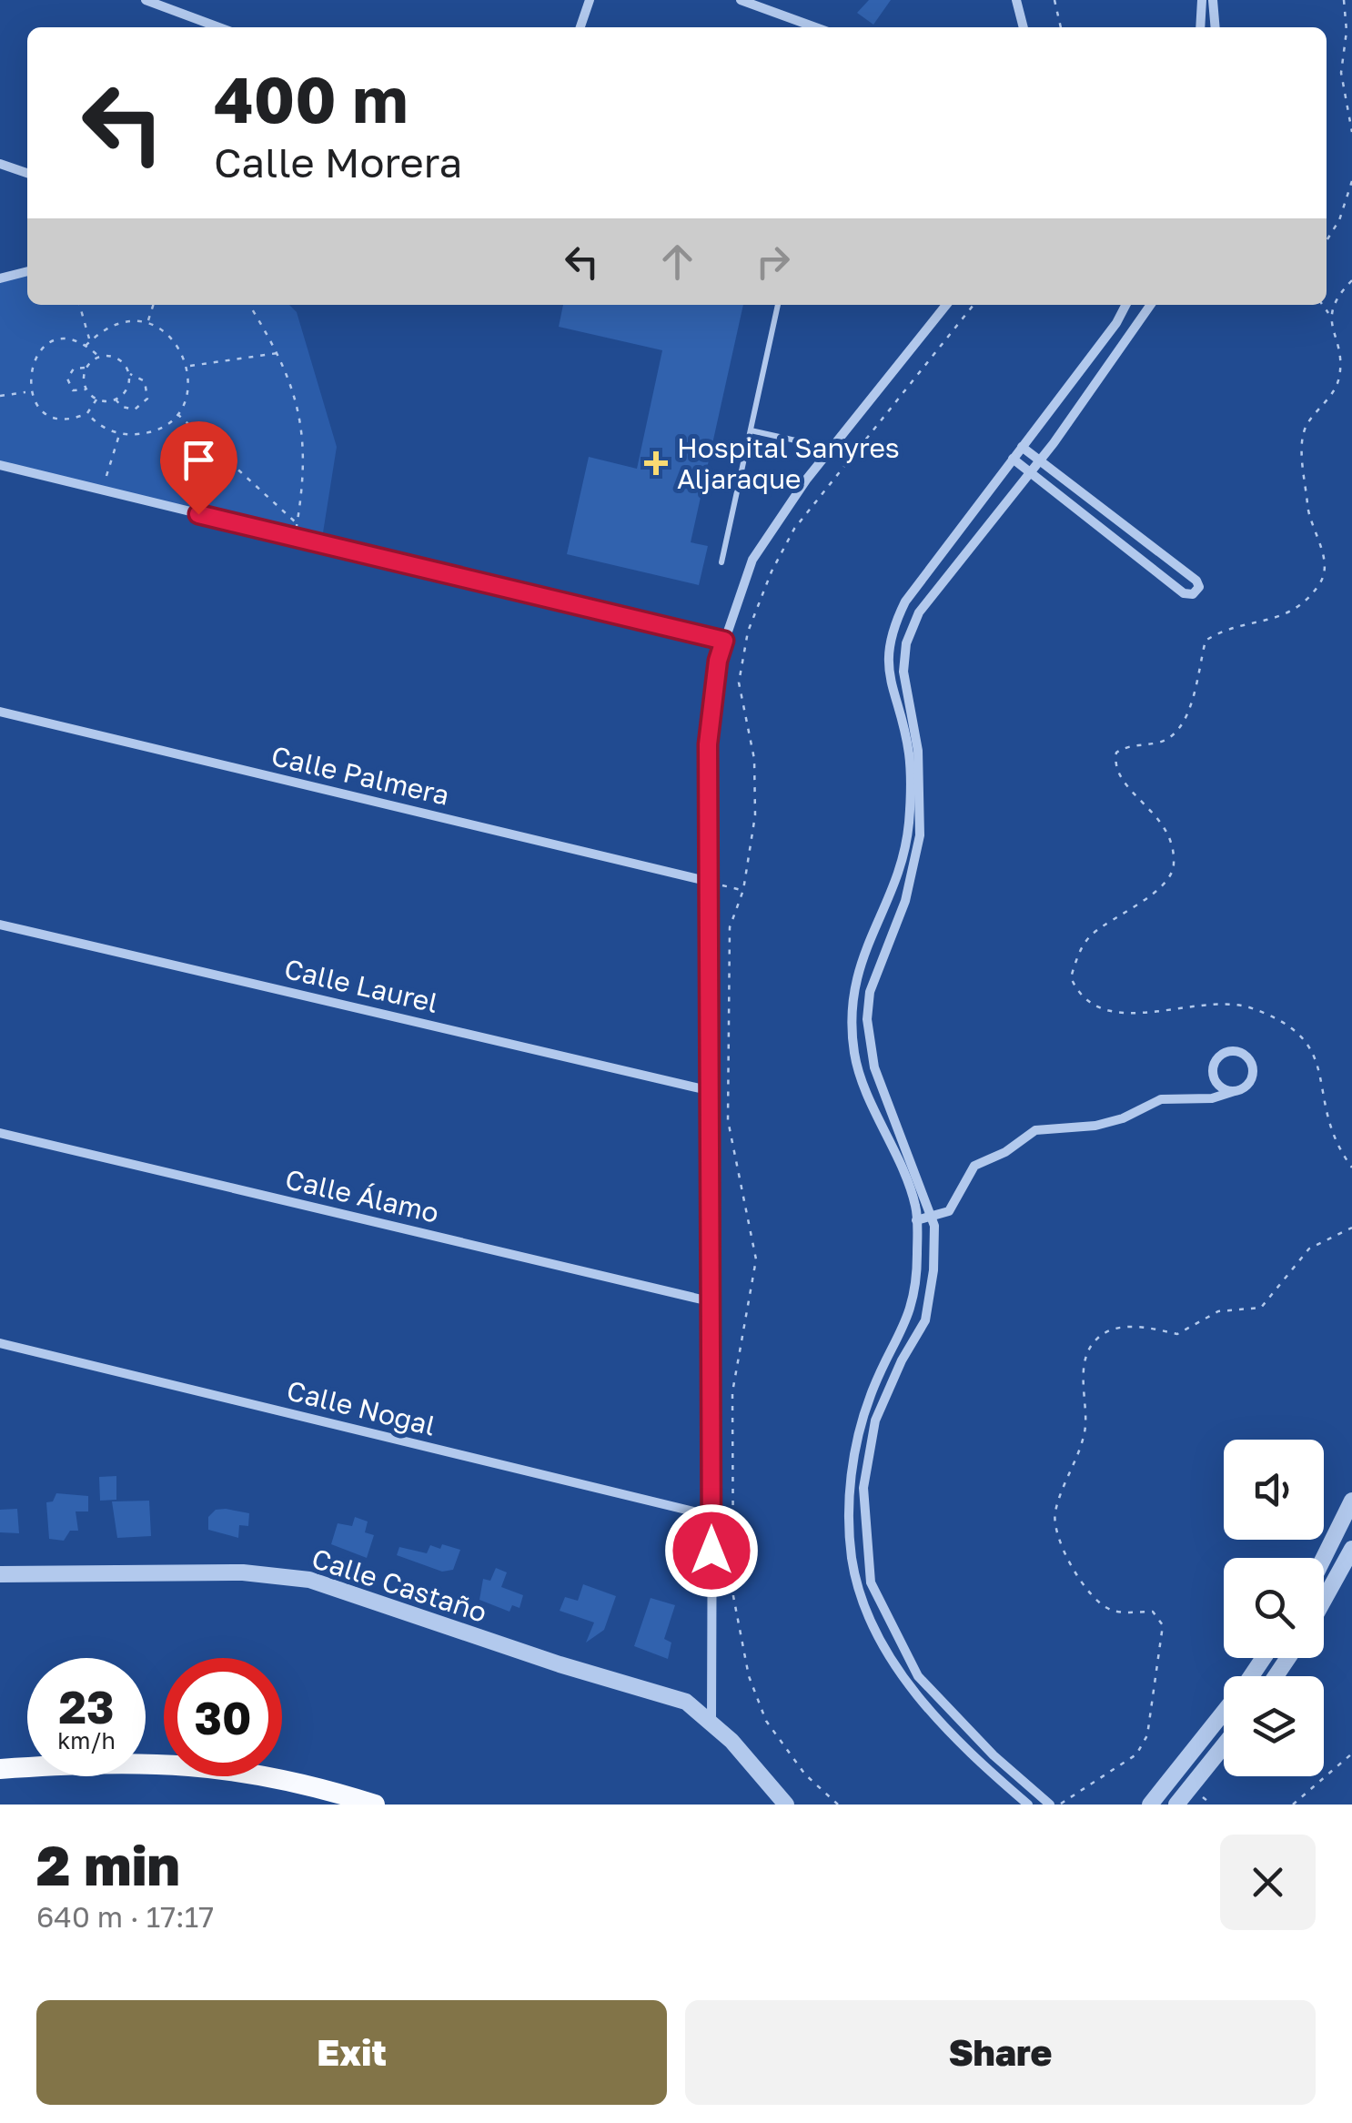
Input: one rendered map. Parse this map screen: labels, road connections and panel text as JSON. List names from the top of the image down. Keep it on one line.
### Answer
{"streets":{"street":["Calle Palmera","Calle Laurel","Calle Álamo","Calle Nogal","Calle Castaño"]},"places":{"health":["Hospital Sanyres Aljaraque"]},"page":{"turn":["400 m","Calle Morera"],"speed":"23 km/h","limit":"30","heading":["2 min","640 m · 17:17"],"buttons":["Exit","Share"]}}
